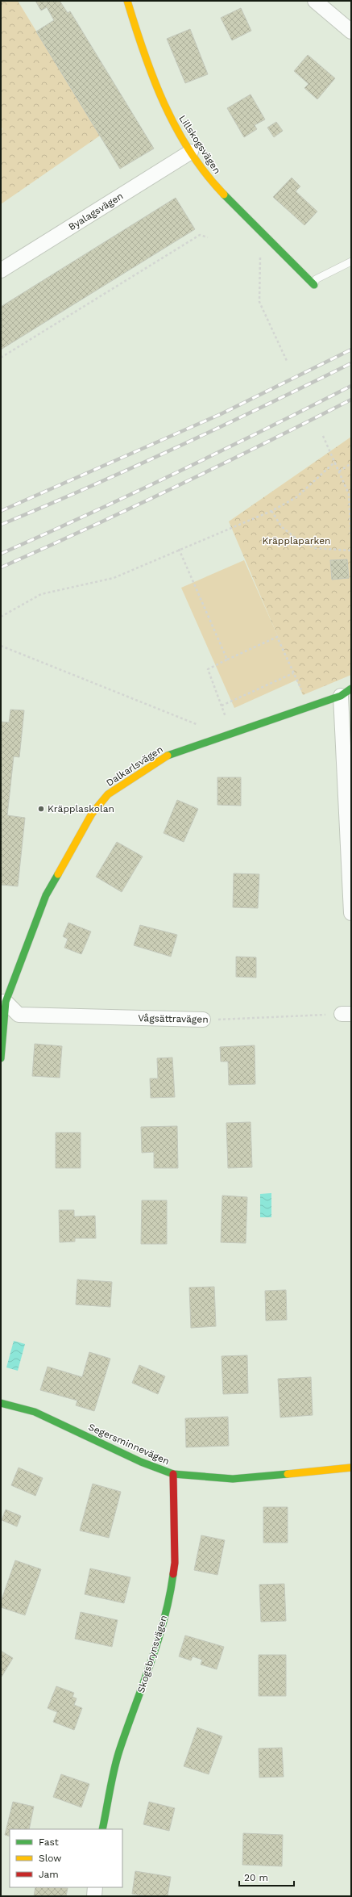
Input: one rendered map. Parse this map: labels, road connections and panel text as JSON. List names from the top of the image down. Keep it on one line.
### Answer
{"streets":{"street":["Lillskogsvägen","Byalagsvägen","Dalkarlsvägen","Vågsättravägen","Segersminnevägen","Skogsbrynsvägen"]},"crossings":[["Lillskogsvägen","Byalagsvägen"],["Dalkarlsvägen","Vågsättravägen"],["Segersminnevägen","Skogsbrynsvägen"]],"parks":["Kräpplaparken"],"places":["Kräpplaskolan"],"legend":["Fast","Slow","Jam"],"scale_bar":"20 m"}
